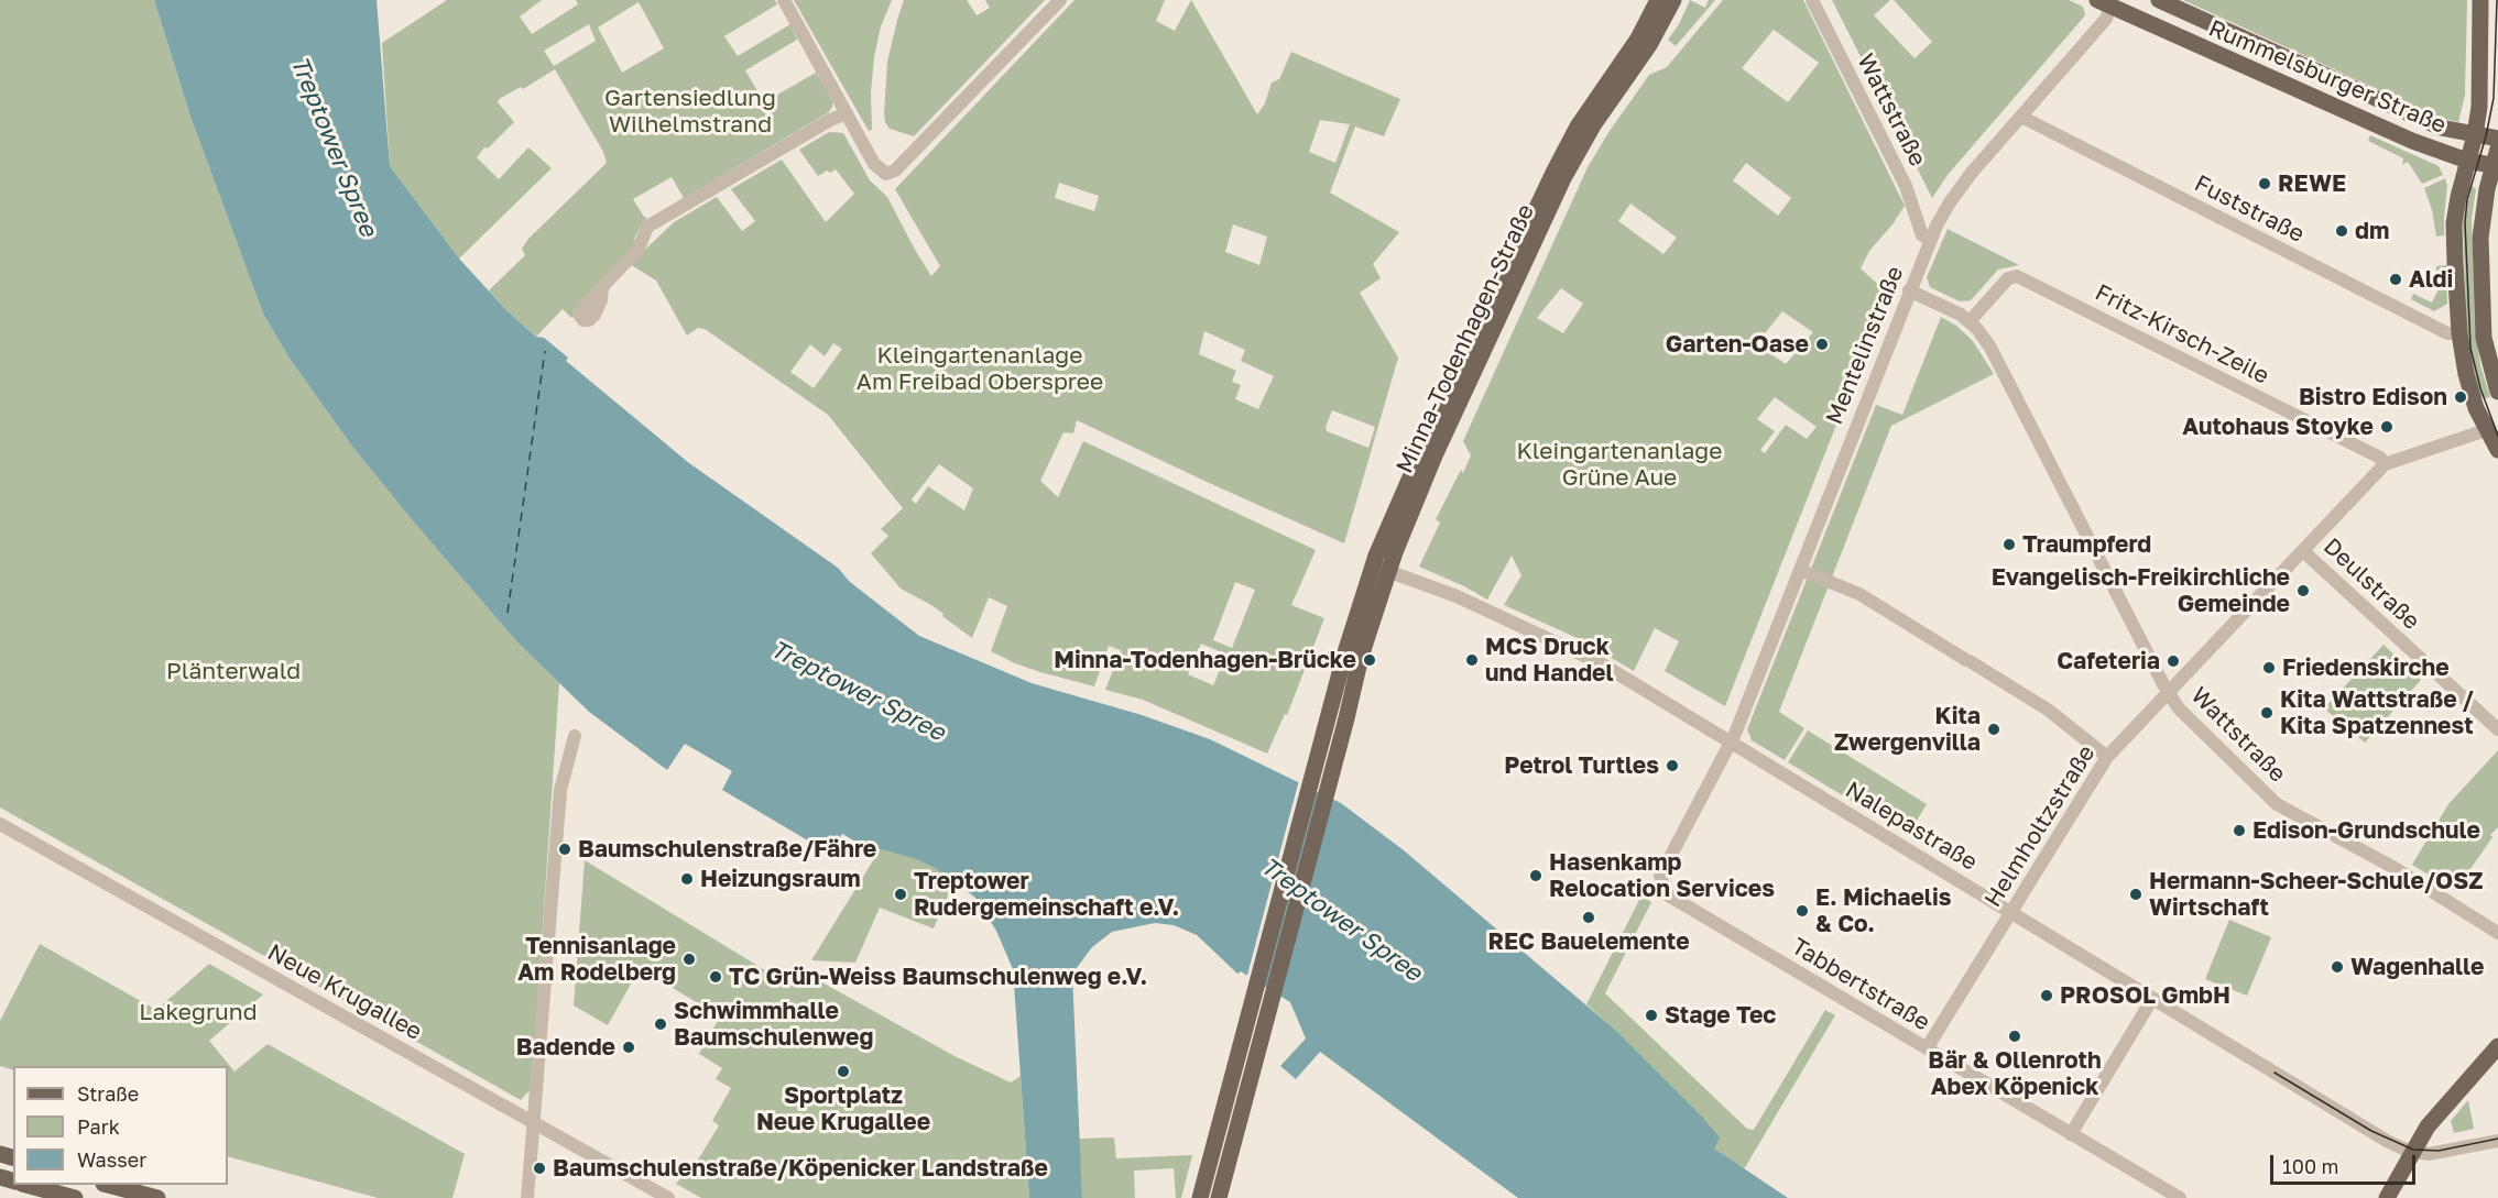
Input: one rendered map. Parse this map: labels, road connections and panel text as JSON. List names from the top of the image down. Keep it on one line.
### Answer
{"streets":{"main road":["Rummelsburger Straße","Minna-Todenhagen-Straße"],"street":["Wattstraße","Fuststraße","Fritz-Kirsch-Zeile","Mentelinstraße","Deulstraße","Nalepastraße","Helmholtzstraße","Tabbertstraße","Neue Krugallee"]},"crossings":[["Rummelsburger Straße","Mentelinstraße"],["Wattstraße","Fritz-Kirsch-Zeile"],["Wattstraße","Mentelinstraße"],["Wattstraße","Helmholtzstraße"],["Fuststraße","Mentelinstraße"],["Fritz-Kirsch-Zeile","Helmholtzstraße"],["Minna-Todenhagen-Straße","Nalepastraße"],["Mentelinstraße","Nalepastraße"],["Mentelinstraße","Tabbertstraße"],["Deulstraße","Helmholtzstraße"],["Nalepastraße","Helmholtzstraße"],["Nalepastraße","Tabbertstraße"],["Helmholtzstraße","Tabbertstraße"]],"water":["Treptower Spree"],"parks":["Gartensiedlung Wilhelmstrand","Kleingartenanlage Am Freibad Oberspree","Kleingartenanlage Grüne Aue","Plänterwald","Lakegrund"],"places":["REWE","dm","Aldi","Garten-Oase","Bistro Edison","Autohaus Stoyke","Traumpferd","Evangelisch-Freikirchliche Gemeinde","Minna-Todenhagen-Brücke","MCS Druck und Handel","Cafeteria","Friedenskirche","Kita Wattstraße / Kita Spatzennest","Kita Zwergenvilla","Petrol Turtles","Edison-Grundschule","Baumschulenstraße/Fähre","Hasenkamp Relocation Services","Heizungsraum","Treptower Rudergemeinschaft e.V.","Hermann-Scheer-Schule/OSZ Wirtschaft","E. Michaelis & Co.","REC Bauelemente","Tennisanlage Am Rodelberg","Wagenhalle","TC Grün-Weiss Baumschulenweg e.V.","PROSOL GmbH","Stage Tec","Schwimmhalle Baumschulenweg","Bär & Ollenroth Abex Köpenick","Badende","Sportplatz Neue Krugallee","Baumschulenstraße/Köpenicker Landstraße"],"legend":["Straße","Park","Wasser"],"scale_bar":"100 m"}
